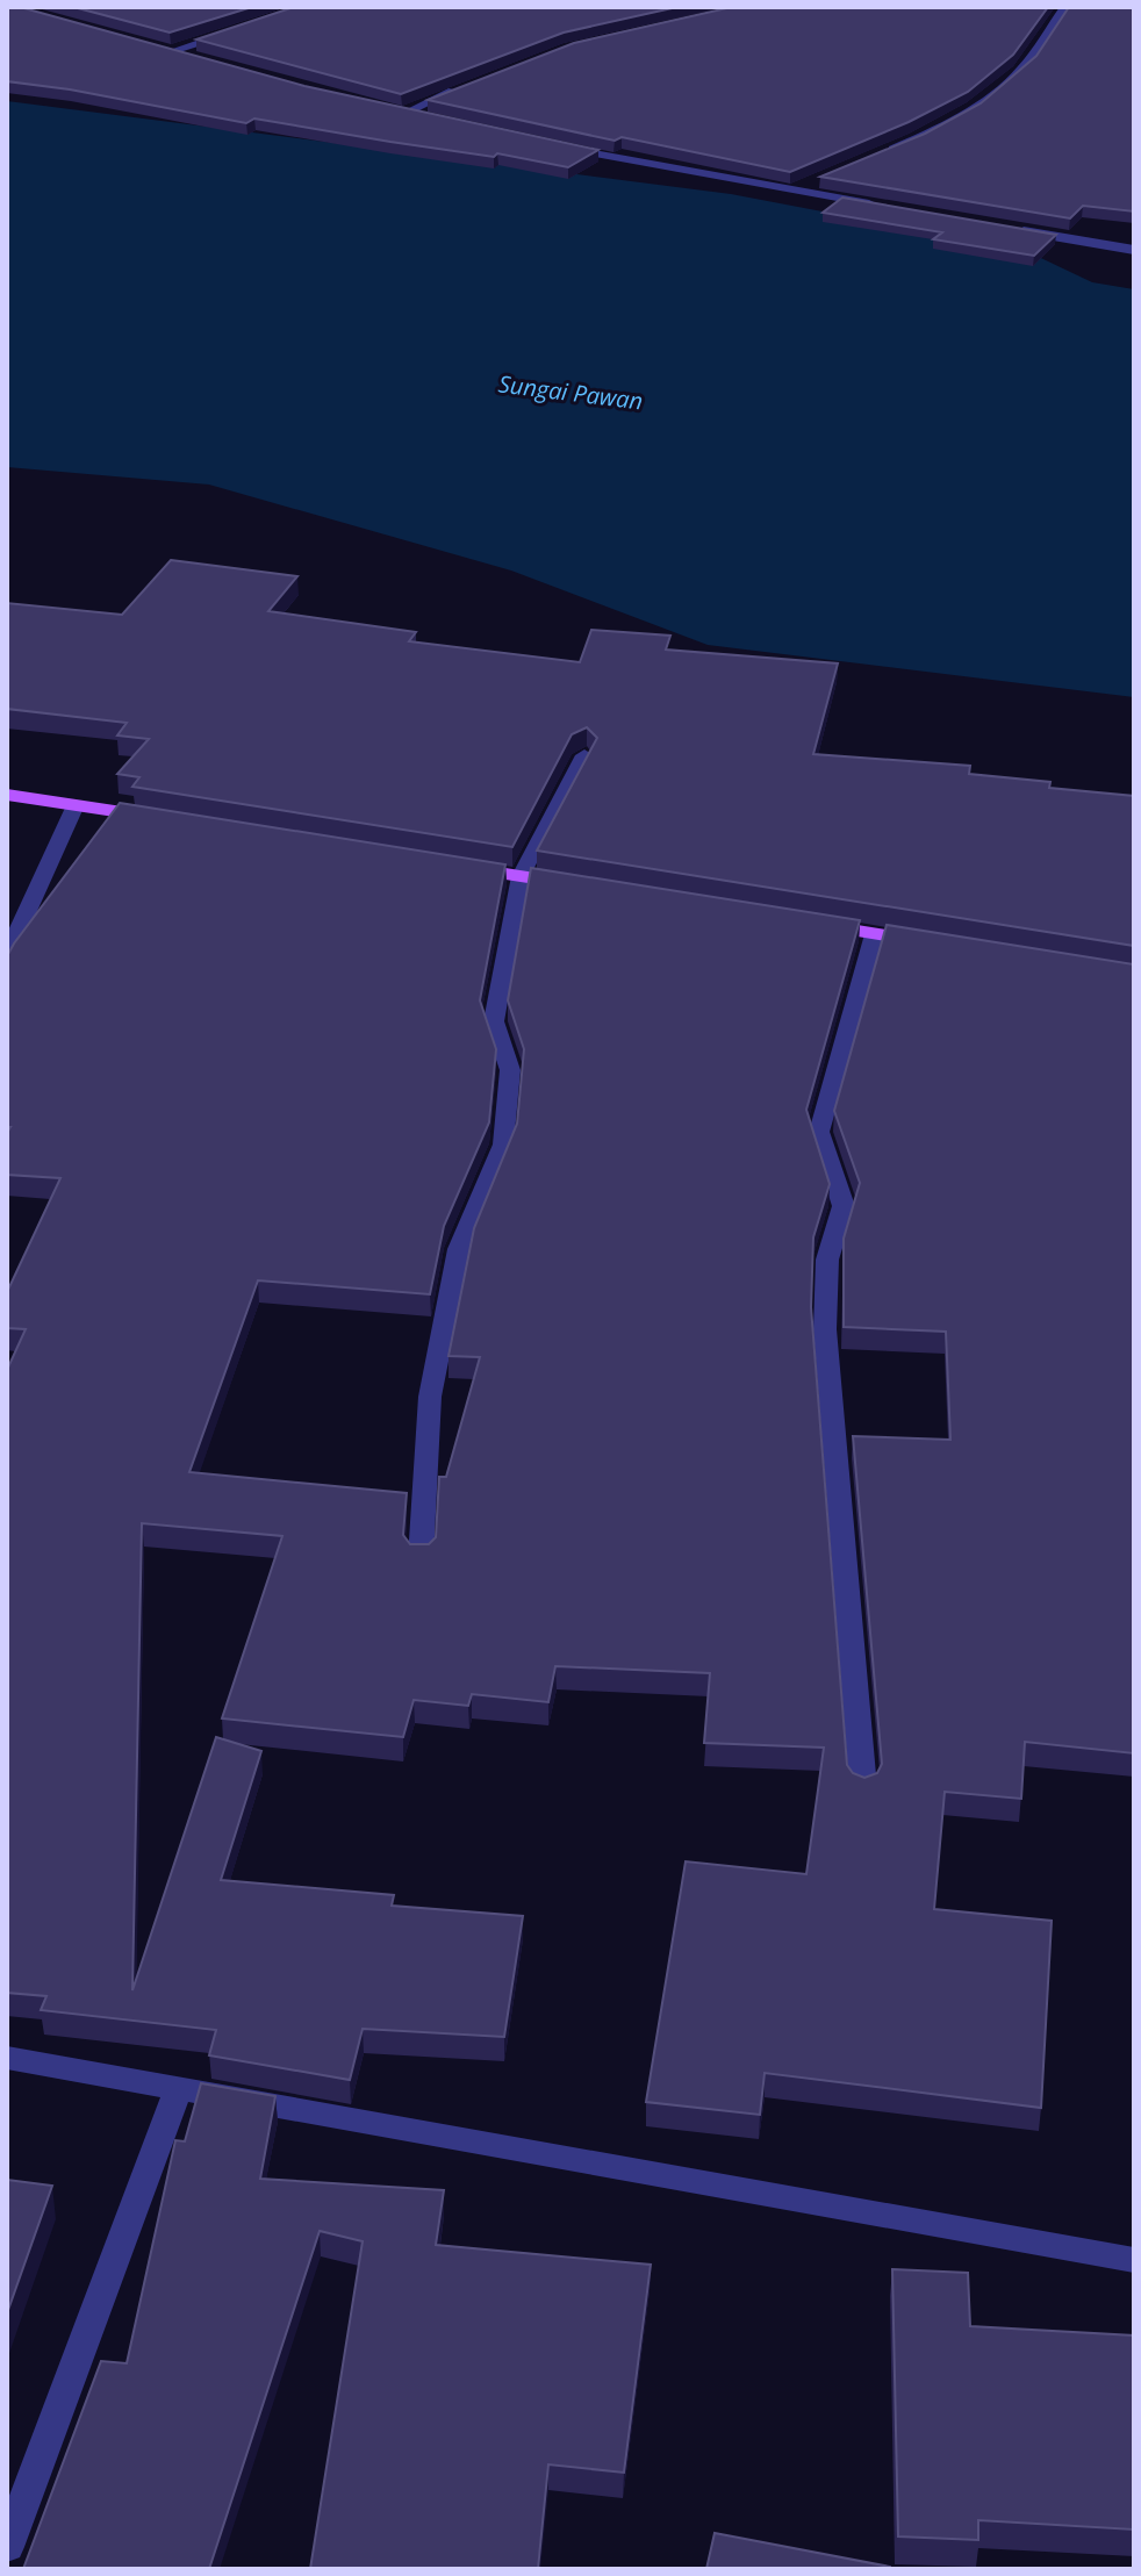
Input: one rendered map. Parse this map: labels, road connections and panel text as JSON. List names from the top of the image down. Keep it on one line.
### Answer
{"water":["Sungai Pawan"]}
